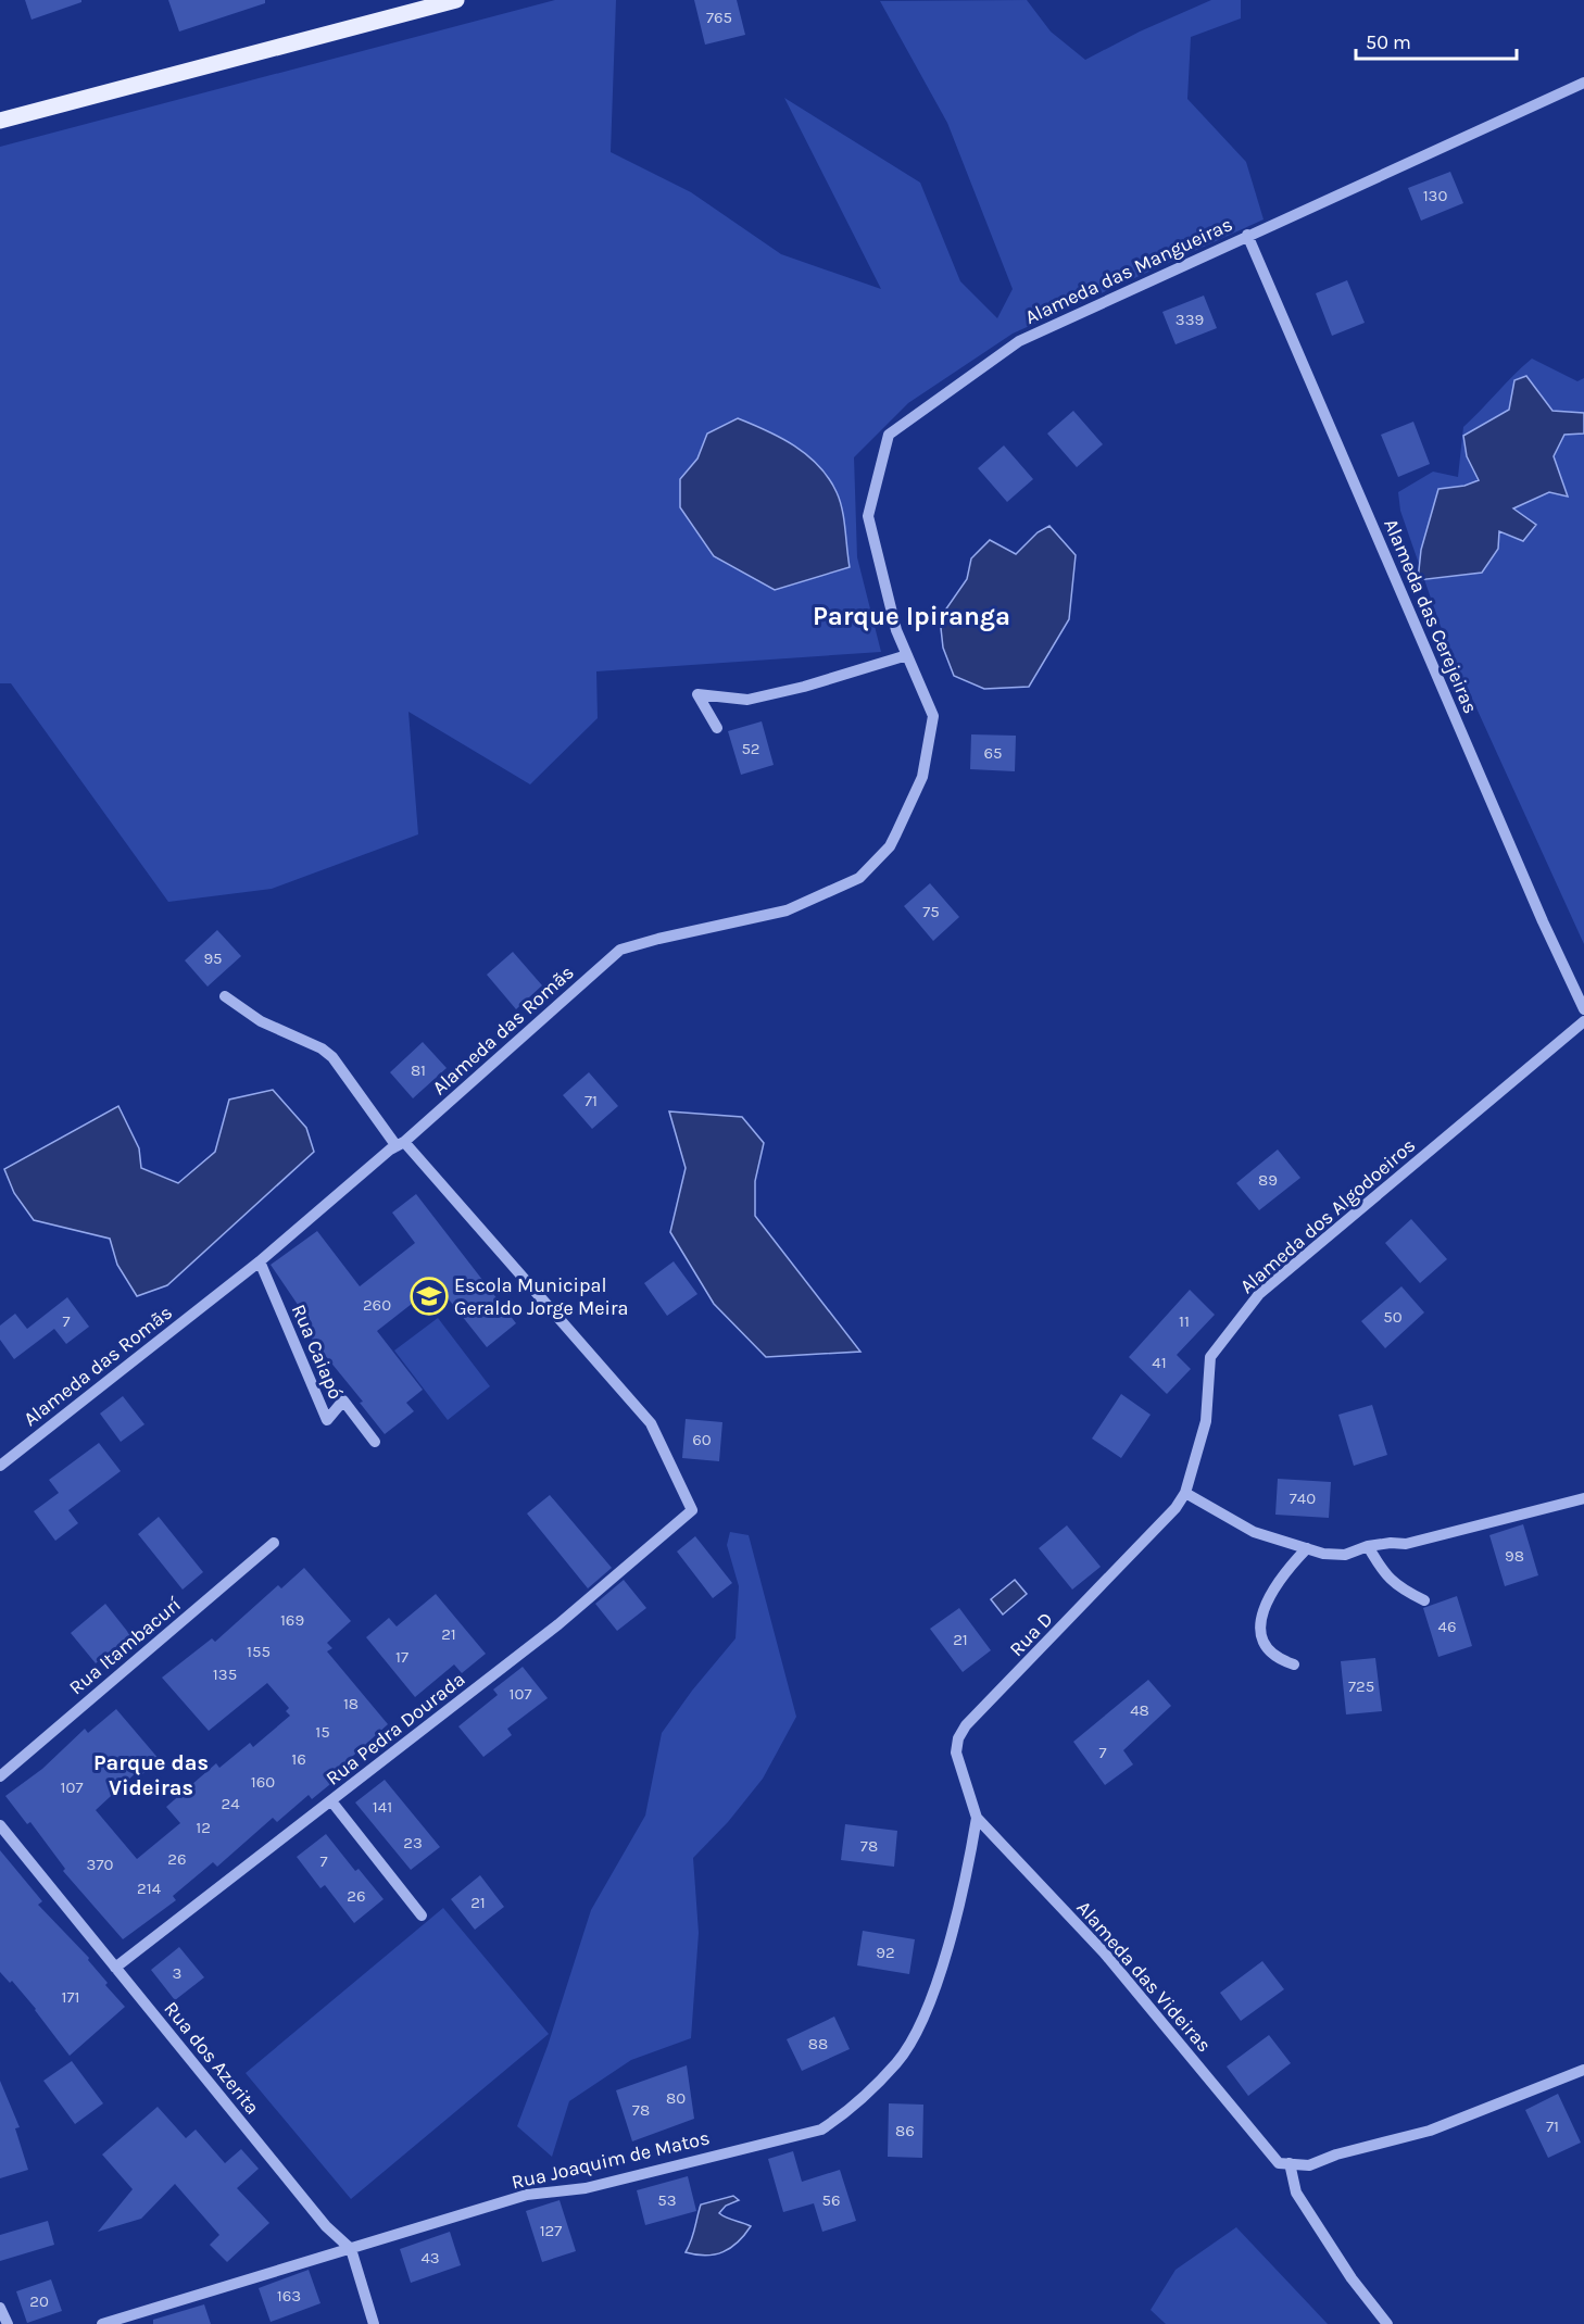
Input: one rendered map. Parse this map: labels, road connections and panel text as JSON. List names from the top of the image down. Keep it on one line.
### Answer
{"streets":{"street":["Alameda das Mangueiras","Alameda das Cerejeiras","Alameda das Romãs","Alameda dos Algodoeiros","Rua Caiapó","Rua D","Rua Itambacurí","Rua Pedra Dourada","Alameda das Videiras","Rua dos Azerita","Rua Joaquim de Matos"]},"crossings":[["Alameda das Mangueiras","Alameda das Cerejeiras"],["Alameda das Mangueiras","Alameda das Romãs"],["Alameda das Romãs","Rua Caiapó"],["Alameda das Romãs","Rua Pedra Dourada"],["Alameda dos Algodoeiros","Rua D"],["Rua D","Alameda das Videiras"],["Rua D","Rua Joaquim de Matos"],["Rua Pedra Dourada","Rua dos Azerita"],["Alameda das Videiras","Rua Joaquim de Matos"],["Rua dos Azerita","Rua Joaquim de Matos"]],"districts":["Parque Ipiranga","Parque das Videiras"],"places":{"school or university":["Escola Municipal Geraldo Jorge Meira"]},"house_numbers":["765","130","339","52","65","75","95","81","71","89","260","50","7","11","41","60","740","98","169","46","21","21","155","17","135","725","107","18","48","15","7","16","160","107","24","141","12","23","78","26","7","370","214","26","21","92","3","171","88","80","78","71","86","53","56","127","43","163","20"],"scale_bar":"50 m"}
